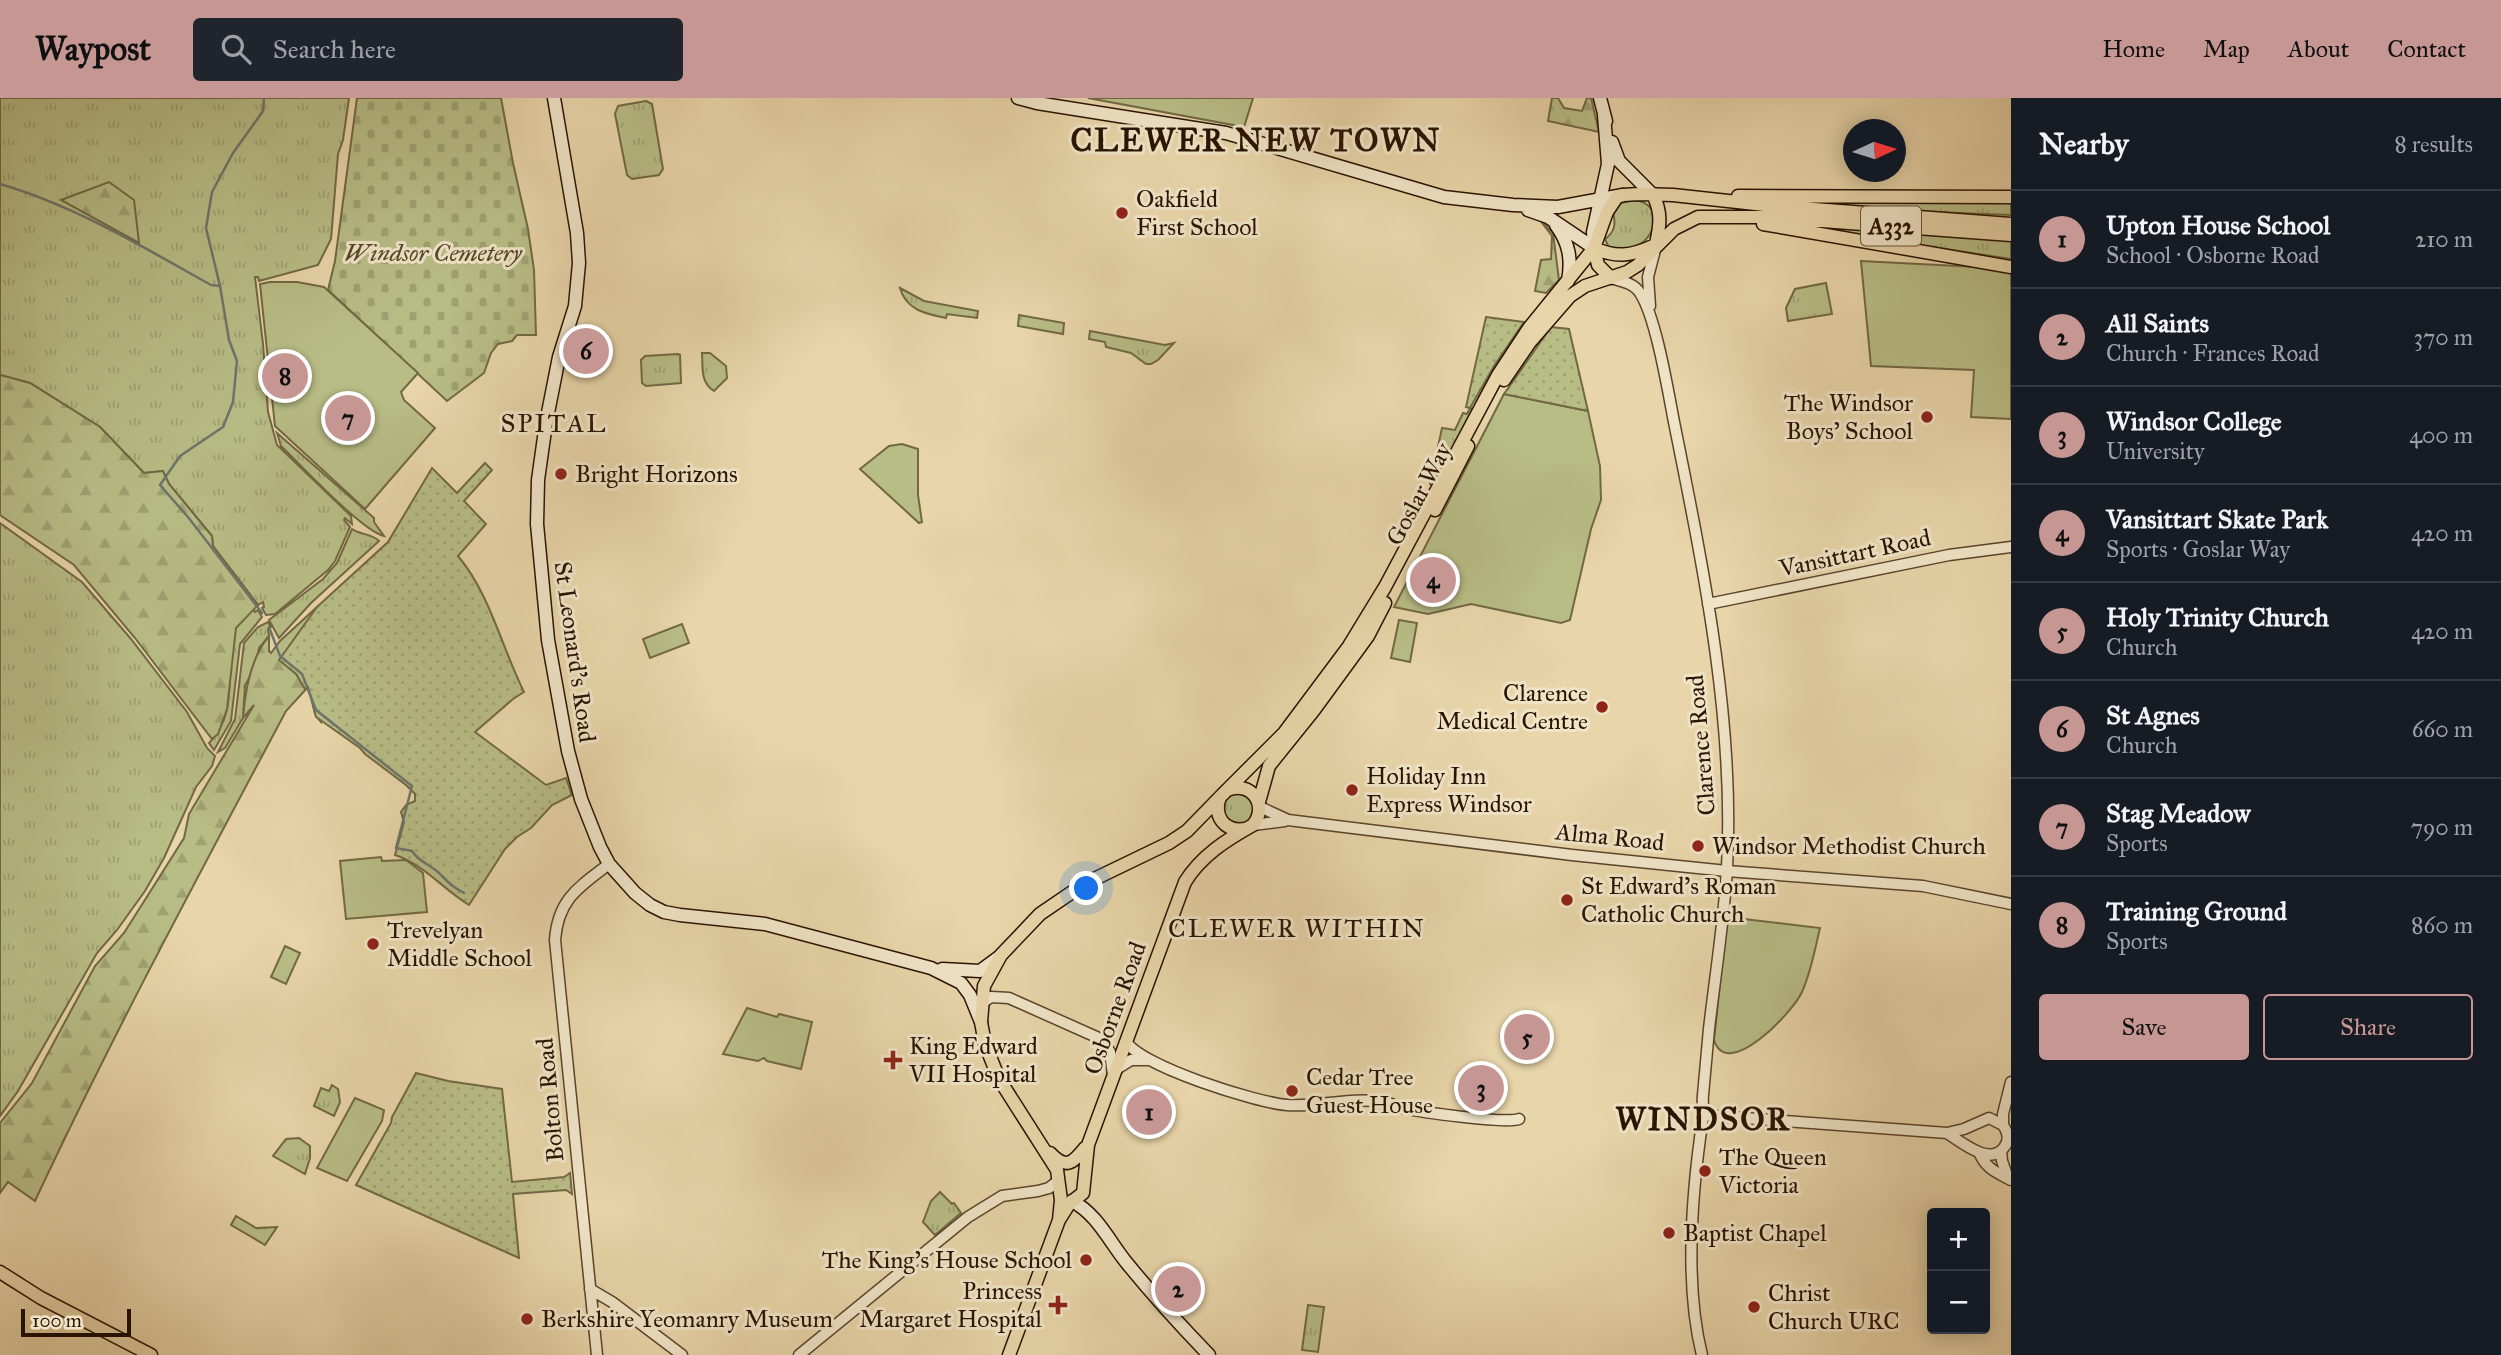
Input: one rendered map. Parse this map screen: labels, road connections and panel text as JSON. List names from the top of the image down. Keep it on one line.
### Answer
{"streets":{"main road":["A332","Goslar Way","St Leonard's Road","Clarence Road","Osborne Road"],"street":["Vansittart Road","Alma Road","Bolton Road"]},"crossings":[["A332","Goslar Way"],["A332","Clarence Road"],["Goslar Way","St Leonard's Road"],["Goslar Way","Clarence Road"],["Goslar Way","Alma Road"],["Goslar Way","Osborne Road"],["Vansittart Road","Clarence Road"],["St Leonard's Road","Bolton Road"],["Clarence Road","Alma Road"],["Alma Road","Osborne Road"]],"districts":["CLEWER NEW TOWN","SPITAL","CLEWER WITHIN","WINDSOR"],"parks":["Windsor Cemetery"],"places":{"other":["Oakfield First School","The Windsor Boys' School","Bright Horizons","Clarence Medical Centre","Holiday Inn Express Windsor","Windsor Methodist Church","St Edward's Roman Catholic Church","Trevelyan Middle School","Cedar Tree Guest House","The Queen Victoria","Baptist Chapel","The King's House School","Christ Church URC","Berkshire Yeomanry Museum"],"health":["King Edward VII Hospital","Princess Margaret Hospital"]},"scale_bar":"100 m","north":"right","page":{"header":"Waypost","search":"Search here","nav":["Home","Map","About","Contact"],"heading":["Nearby","8 results"],"list":[{"mark":"1","name":"Upton House School","note":"School · Osborne Road","value":"210 m"},{"mark":"2","name":"All Saints","note":"Church · Frances Road","value":"370 m"},{"mark":"3","name":"Windsor College","note":"University","value":"400 m"},{"mark":"4","name":"Vansittart Skate Park","note":"Sports · Goslar Way","value":"420 m"},{"mark":"5","name":"Holy Trinity Church","note":"Church","value":"420 m"},{"mark":"6","name":"St Agnes","note":"Church","value":"660 m"},{"mark":"7","name":"Stag Meadow","note":"Sports","value":"790 m"},{"mark":"8","name":"Training Ground","note":"Sports","value":"860 m"}],"pins":["6","8","7","4","5","3","1","2"],"buttons":["Save","Share"],"map_buttons":["+","−"],"scale":"100 m"}}
